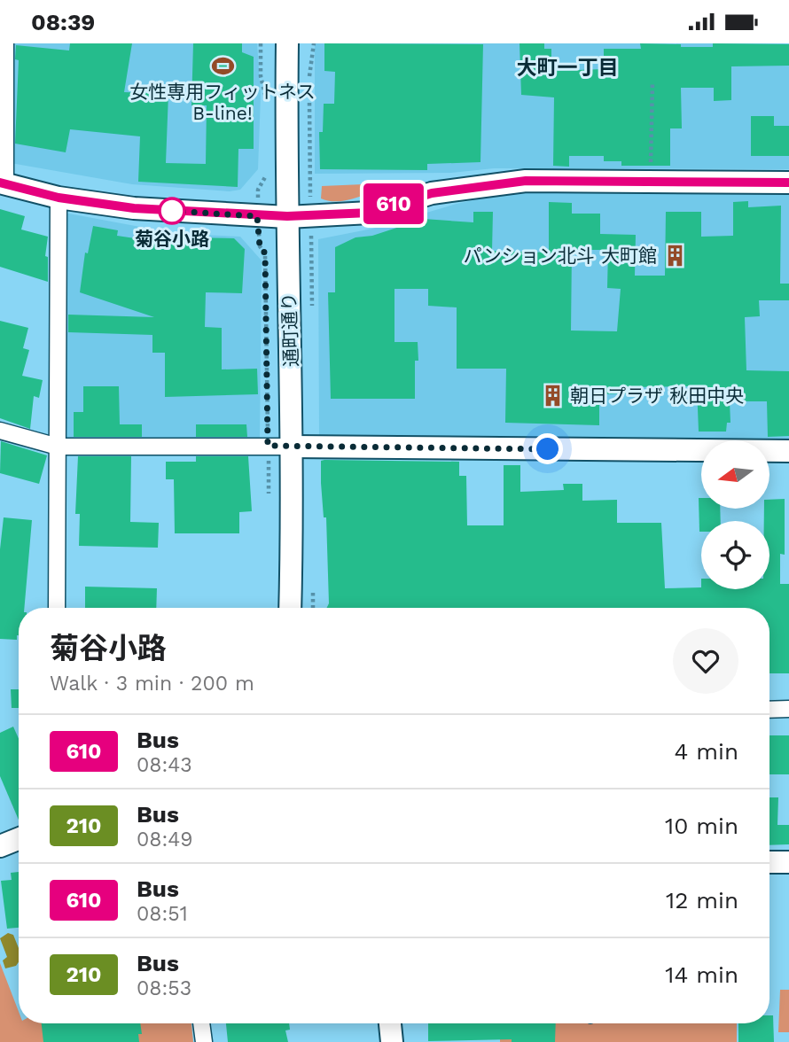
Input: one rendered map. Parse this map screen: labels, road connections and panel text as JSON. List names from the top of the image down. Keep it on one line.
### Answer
{"streets":{"street":["通町通り"]},"districts":["大町一丁目"],"places":{"sports":["女性専用フィットネス B-line!"],"other":["菊谷小路"],"building":["パンション北斗 大町館","朝日プラザ 秋田中央"]},"lines":["bus line 610"],"north":"left","page":{"status":"08:39","on_map":"610","heading":["菊谷小路","Walk · 3 min · 200 m"],"list":[{"mark":"610","name":"Bus","note":"08:43","value":"4 min"},{"mark":"210","name":"Bus","note":"08:49","value":"10 min"},{"mark":"610","name":"Bus","note":"08:51","value":"12 min"},{"mark":"210","name":"Bus","note":"08:53","value":"14 min"}]}}
